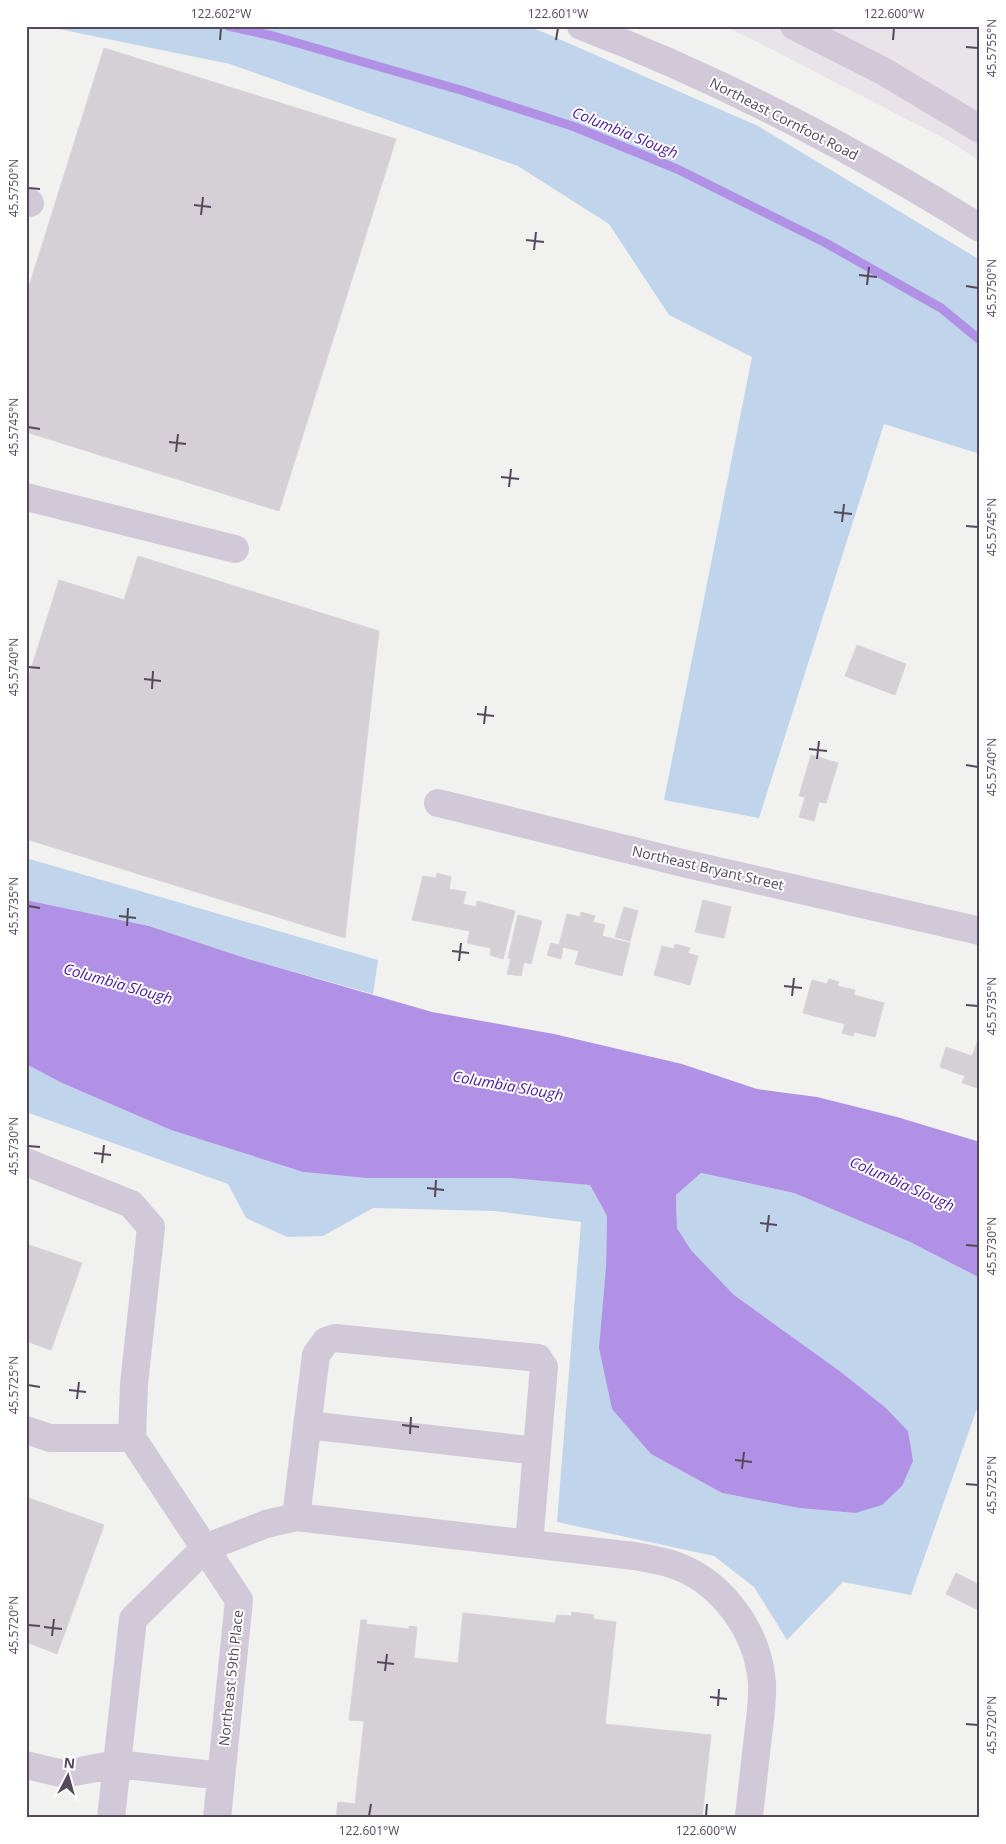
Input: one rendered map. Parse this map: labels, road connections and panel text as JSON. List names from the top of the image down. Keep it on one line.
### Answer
{"streets":{"street":["Northeast Cornfoot Road","Northeast Bryant Street","Northeast 59th Place"]},"water":["Columbia Slough"],"north":"top","coordinates":["122.602°W","122.601°W","122.600°W","45.5755°N","45.5750°N","45.5745°N","45.5740°N","45.5735°N","45.5730°N","45.5725°N","45.5720°N"]}
